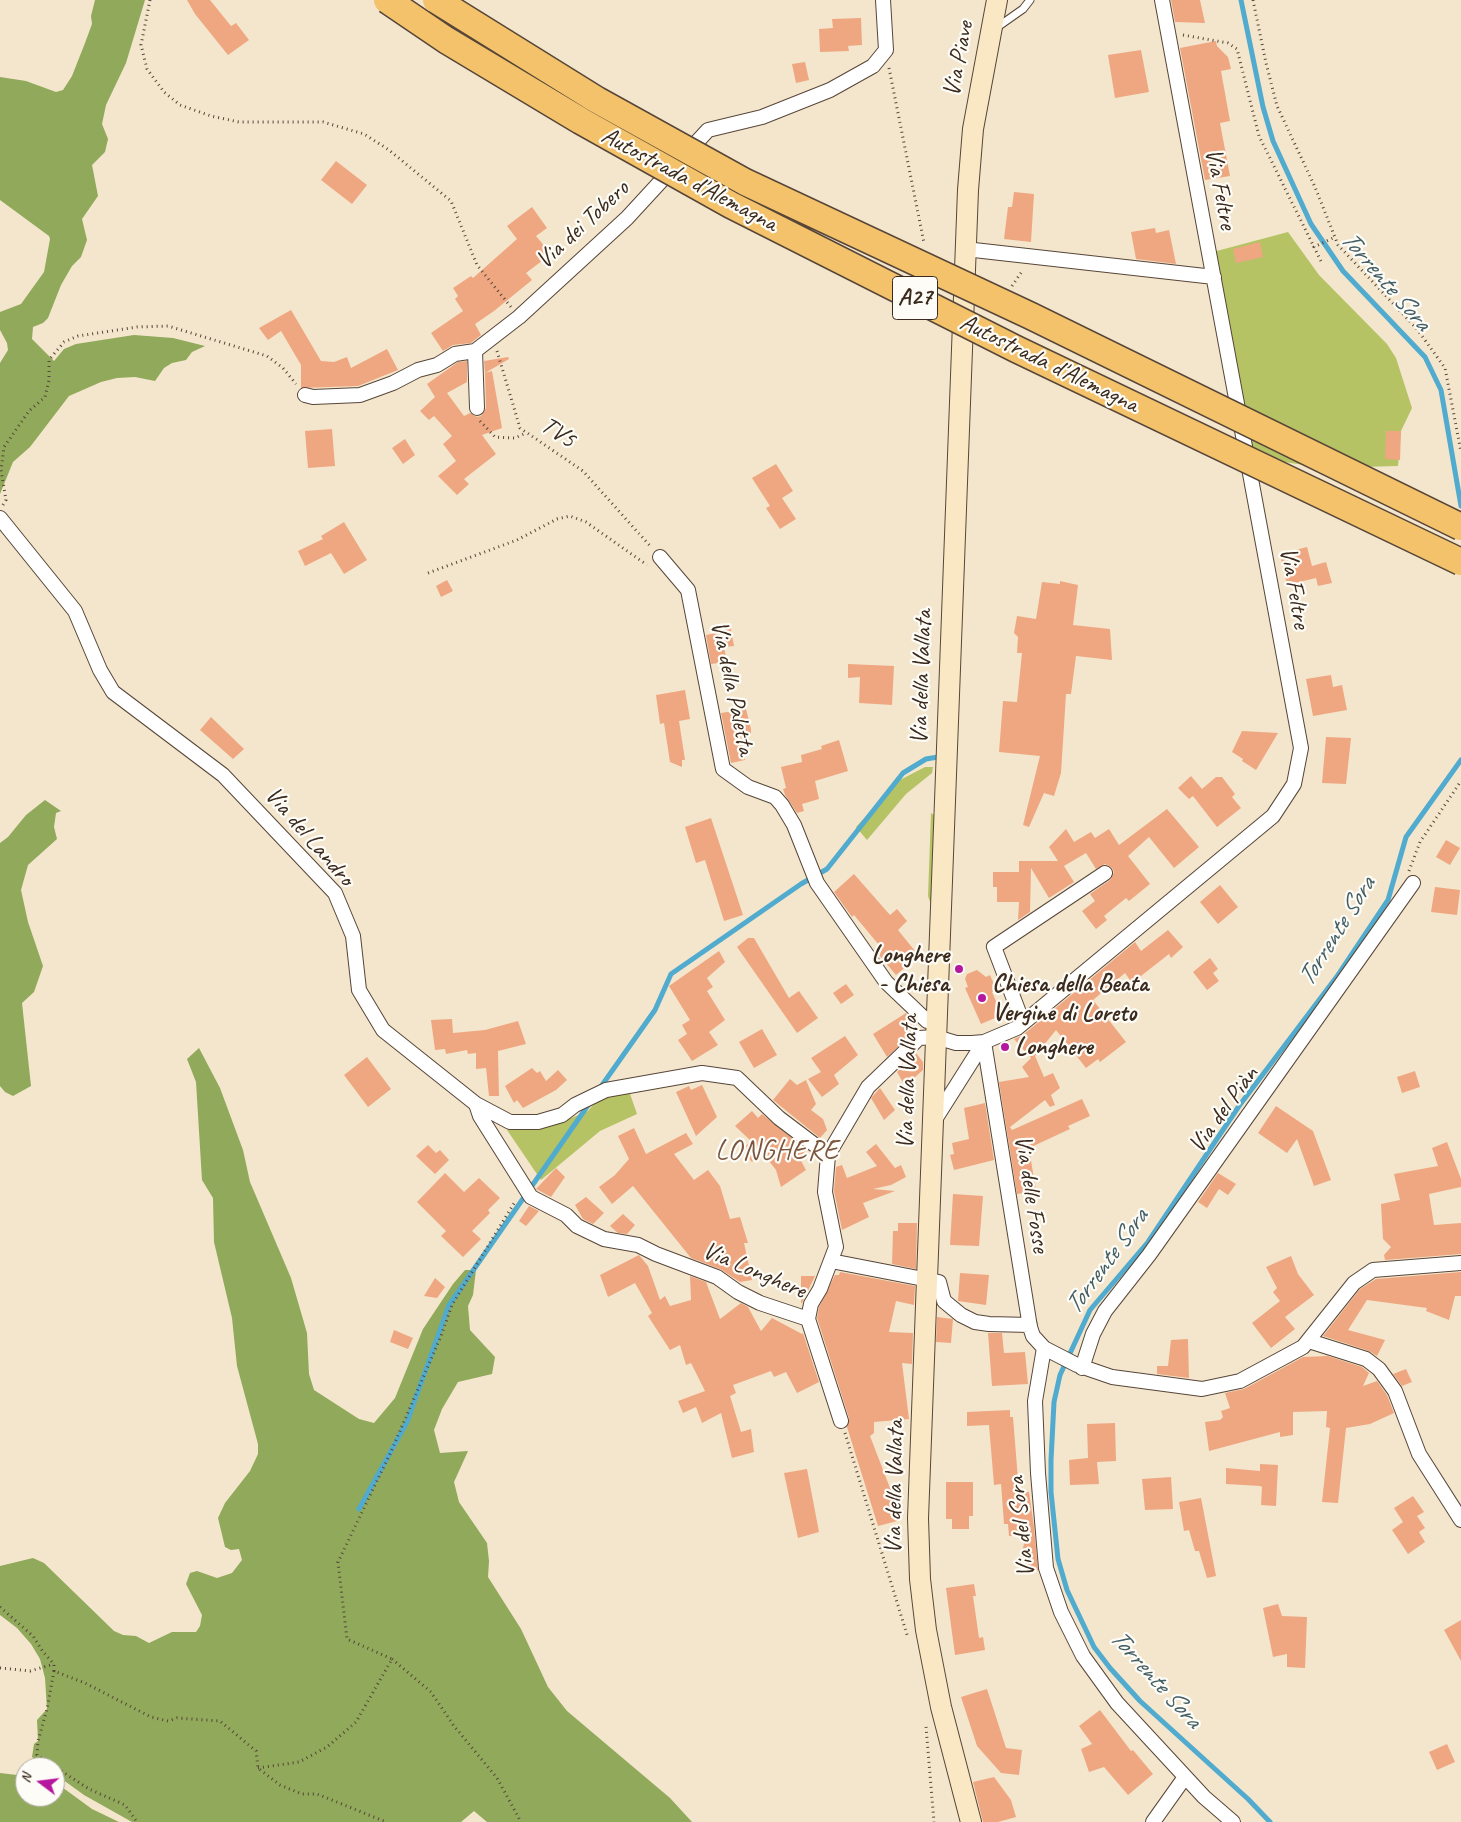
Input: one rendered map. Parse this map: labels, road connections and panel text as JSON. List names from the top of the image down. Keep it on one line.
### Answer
{"streets":{"highway":["Autostrada d'Alemagna","A27"],"main road":["Via Piave","Via della Vallata"],"street":["Via Feltre","Via dei Tobero","Via della Paletta","Via del Landro","Via del Piàn","Via delle Fosse","Via Longhere","Via del Sora"],"path":["TV5"]},"crossings":[["Via Piave","Via della Vallata"],["Via Feltre","Via della Vallata"],["Via Feltre","Via della Paletta"],["Via Feltre","Via delle Fosse"],["Via Feltre","Via Longhere"],["TV5","Via della Paletta"],["Via della Vallata","Via della Paletta"],["Via della Vallata","Via Longhere"],["Via della Paletta","Via Longhere"],["Via del Landro","Via Longhere"],["Via delle Fosse","Via del Sora"]],"districts":["LONGHERE"],"water":["Torrente Sora"],"places":["Longhere - Chiesa","Chiesa della Beata Vergine di Loreto","Longhere"],"north":"left"}
